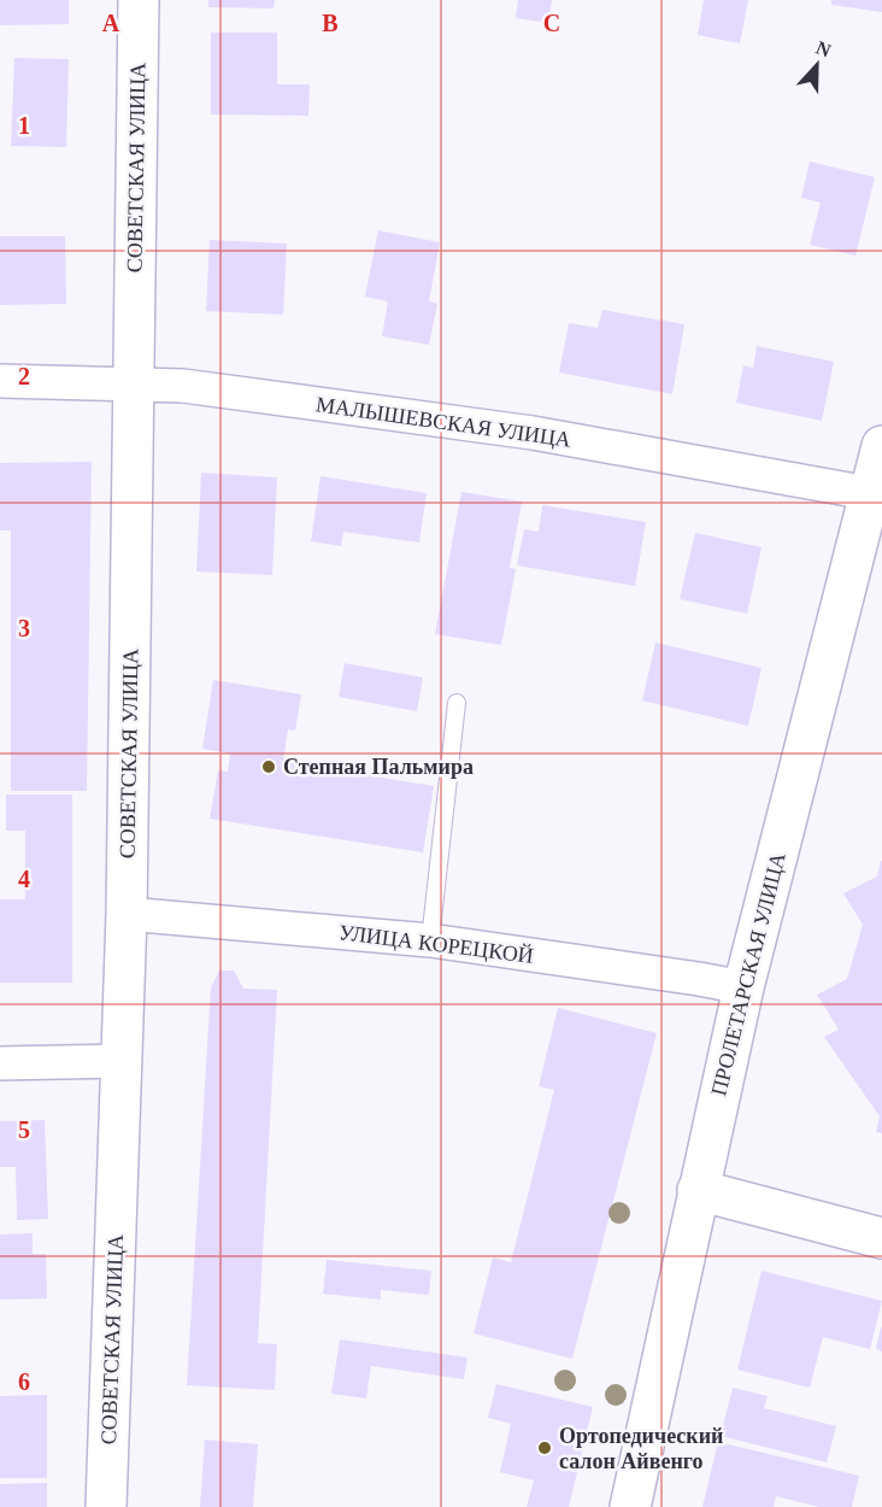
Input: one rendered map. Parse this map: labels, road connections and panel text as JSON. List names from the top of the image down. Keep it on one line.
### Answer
{"streets":{"street":["СОВЕТСКАЯ УЛИЦА","МАЛЫШЕВСКАЯ УЛИЦА","УЛИЦА КОРЕЦКОЙ","ПРОЛЕТАРСКАЯ УЛИЦА"]},"crossings":[["СОВЕТСКАЯ УЛИЦА","МАЛЫШЕВСКАЯ УЛИЦА"],["СОВЕТСКАЯ УЛИЦА","УЛИЦА КОРЕЦКОЙ"],["МАЛЫШЕВСКАЯ УЛИЦА","ПРОЛЕТАРСКАЯ УЛИЦА"],["УЛИЦА КОРЕЦКОЙ","ПРОЛЕТАРСКАЯ УЛИЦА"]],"places":["Степная Пальмира","Ортопедический салон Айвенго"],"north":"top","grid":{"columns":["A","B","C"],"rows":["1","2","3","4","5","6"]}}
